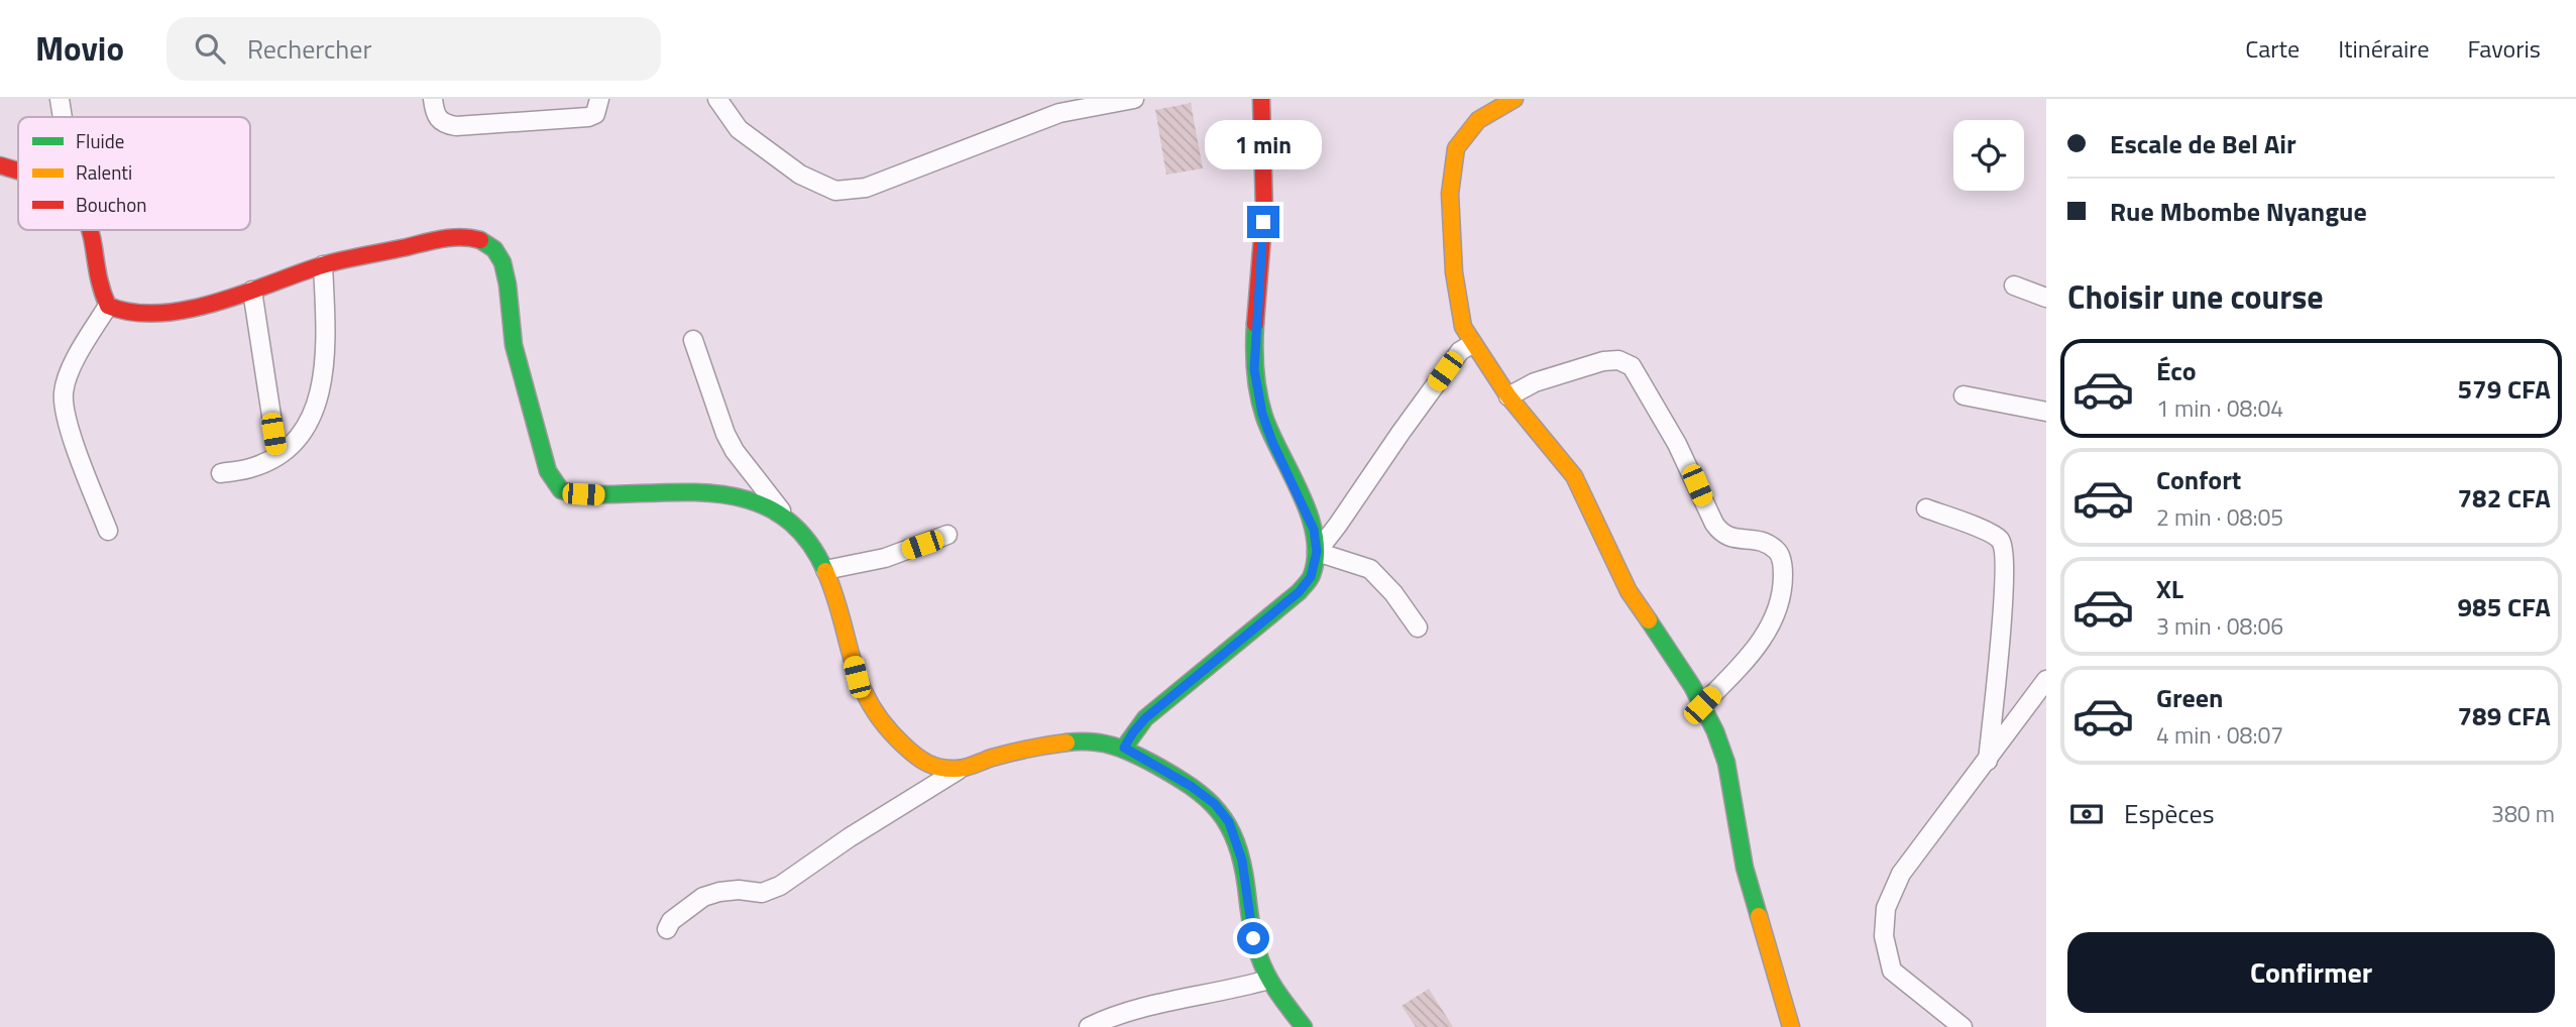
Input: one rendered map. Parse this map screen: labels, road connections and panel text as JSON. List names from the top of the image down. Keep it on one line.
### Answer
{"legend":["Fluide","Ralenti","Bouchon"],"page":{"header":"Movio","search":"Rechercher","nav":["Carte","Itinéraire","Favoris"],"banner":["Escale de Bel Air","Rue Mbombe Nyangue"],"bubble":"1 min","heading":"Choisir une course","list":[{"name":"Éco","note":"1 min · 08:04","value":"579 CFA"},{"name":"Confort","note":"2 min · 08:05","value":"782 CFA"},{"name":"XL","note":"3 min · 08:06","value":"985 CFA"},{"name":"Green","note":"4 min · 08:07","value":"789 CFA"}],"pay":["Espèces","380 m"],"buttons":"Confirmer"}}
